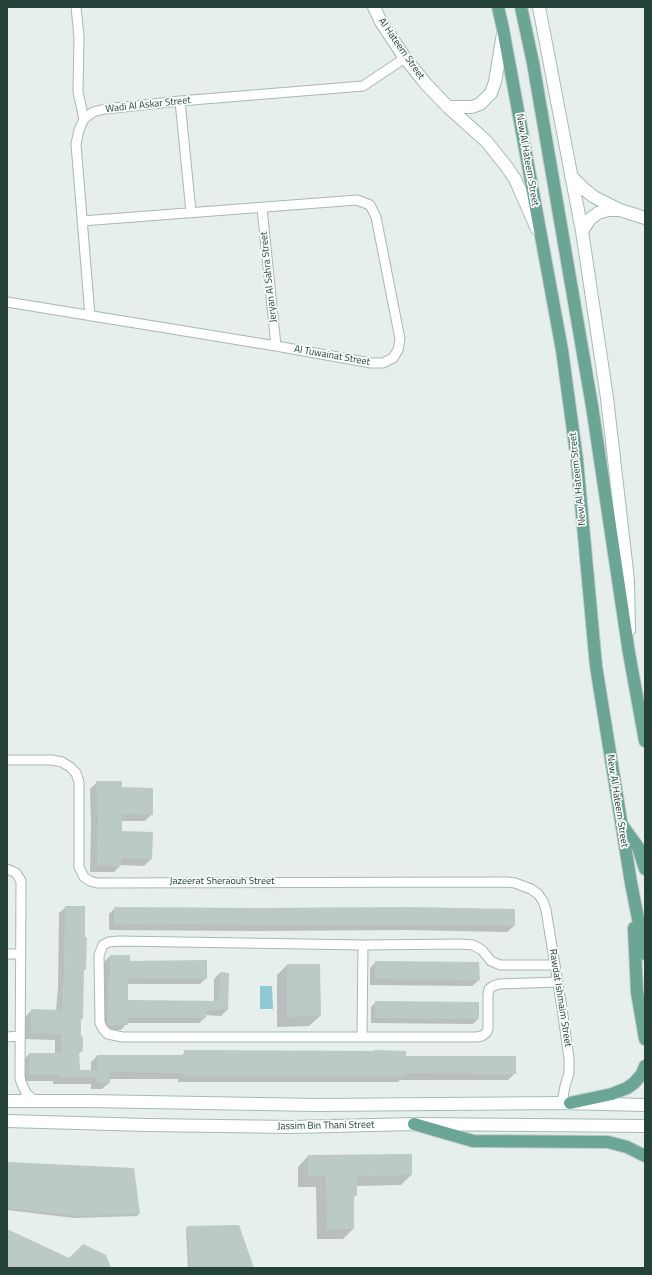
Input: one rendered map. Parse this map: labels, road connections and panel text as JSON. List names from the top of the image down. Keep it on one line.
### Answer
{"streets":{"main road":["Al Hateem Street","New Al Hateem Street","Jassim Bin Thani Street"],"street":["Wadi Al Askar Street","Jeryan Al Sahra Street","Al Tuwainat Street","Jazeerat Sheraouh Street","Rawdat Ishmaim Street"]},"crossings":[["Al Hateem Street","Wadi Al Askar Street"],["Al Hateem Street","New Al Hateem Street"],["Jeryan Al Sahra Street","Al Tuwainat Street"],["Jazeerat Sheraouh Street","Rawdat Ishmaim Street"],["Rawdat Ishmaim Street","Jassim Bin Thani Street"]]}
